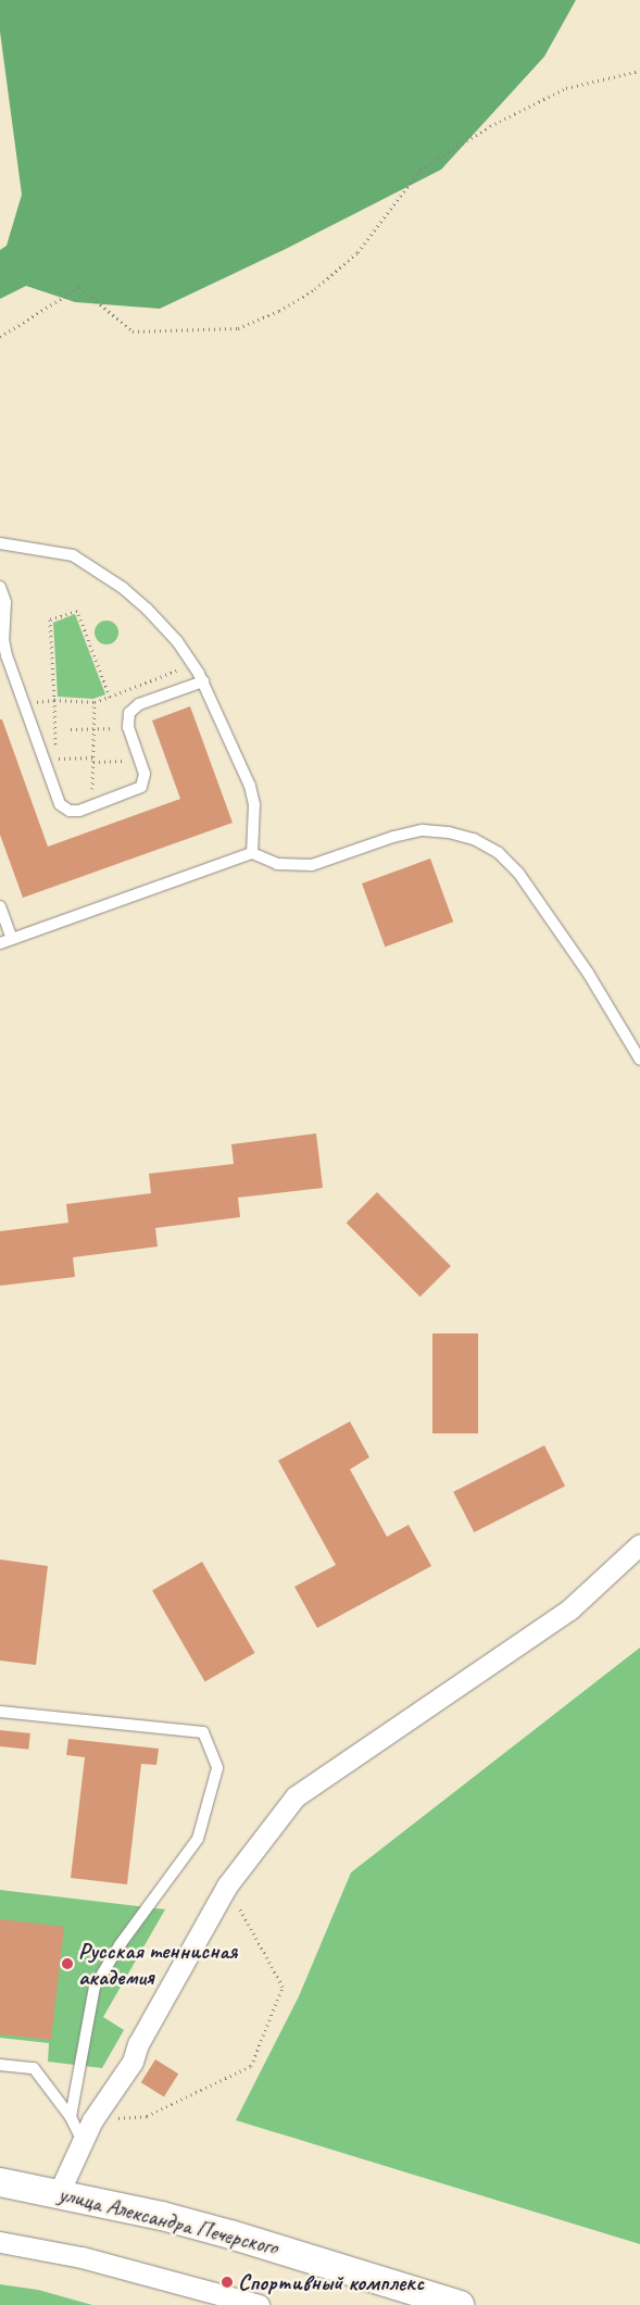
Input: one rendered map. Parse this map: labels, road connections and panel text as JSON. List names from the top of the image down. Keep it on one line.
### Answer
{"streets":{"main road":["улица Александра Печерского"]},"places":["Русская теннисная академия","Спортивный комплекс"]}
